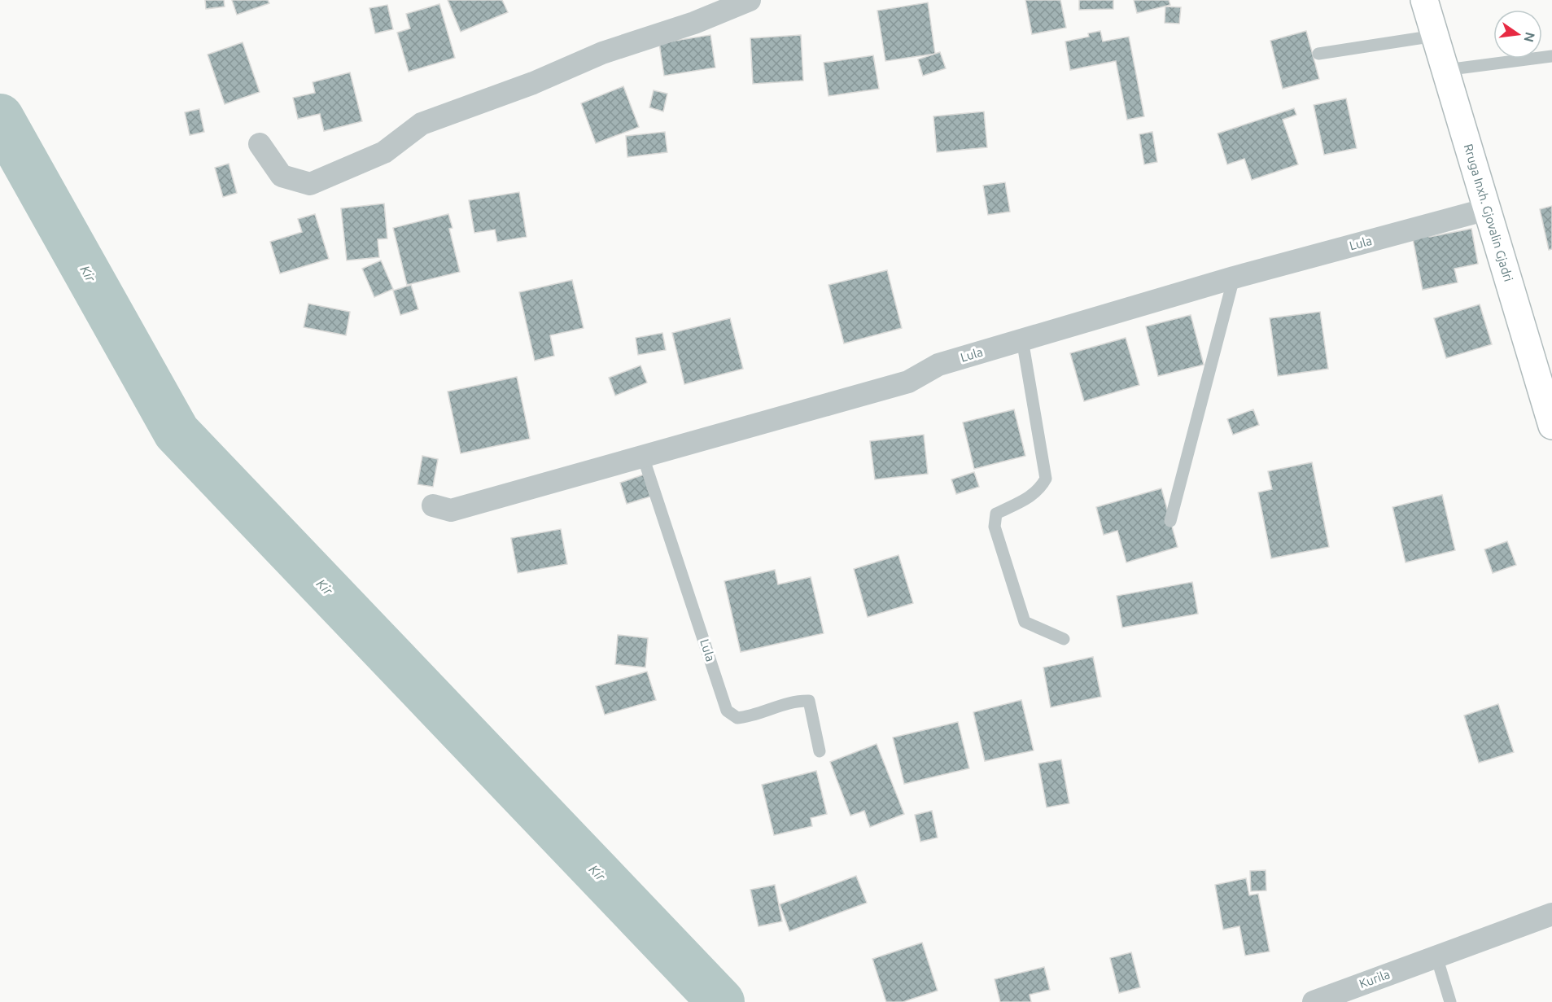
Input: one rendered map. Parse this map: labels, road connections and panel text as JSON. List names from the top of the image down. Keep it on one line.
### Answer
{"streets":{"main road":["Rruga Inxh. Gjovalin Gjadri"],"street":["Lula","Kurila"]},"crossings":[["Rruga Inxh. Gjovalin Gjadri","Lula"]],"water":["Kir"],"north":"right"}
